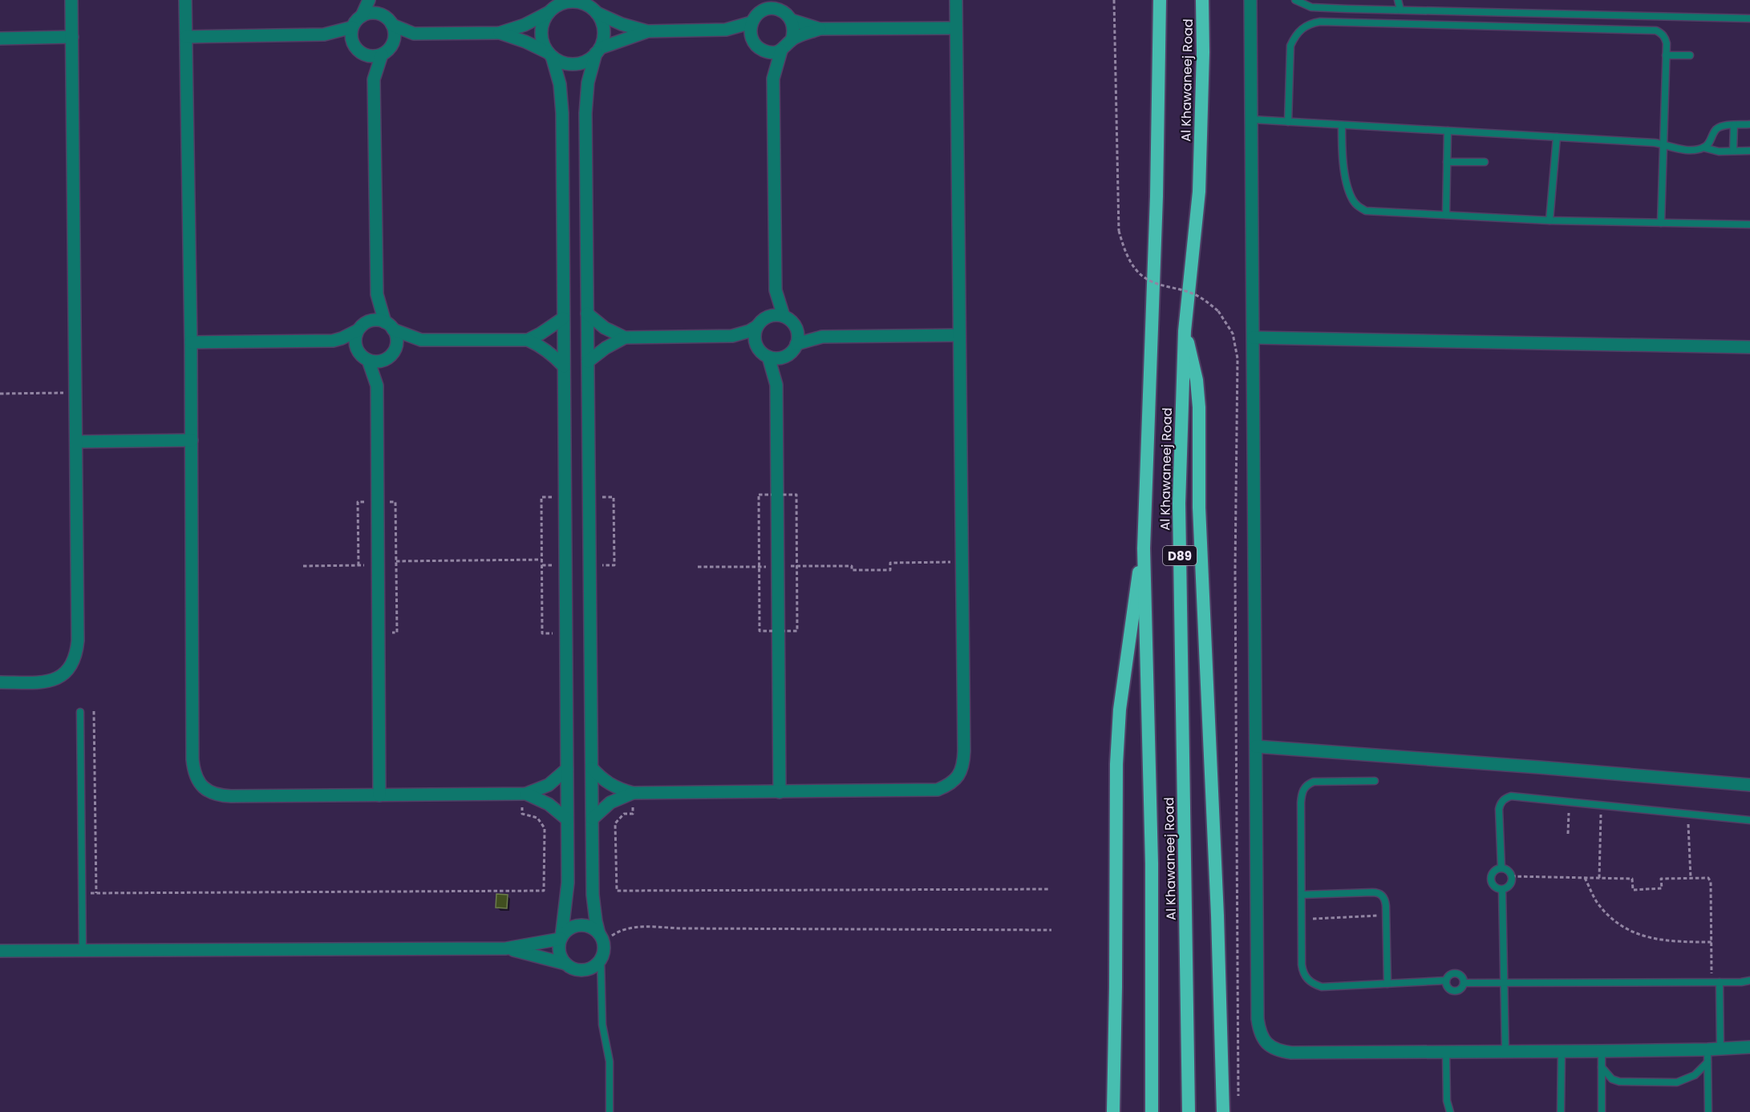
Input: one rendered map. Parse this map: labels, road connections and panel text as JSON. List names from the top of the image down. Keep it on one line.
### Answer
{"streets":{"highway":["Al Khawaneej Road","D89"]}}
